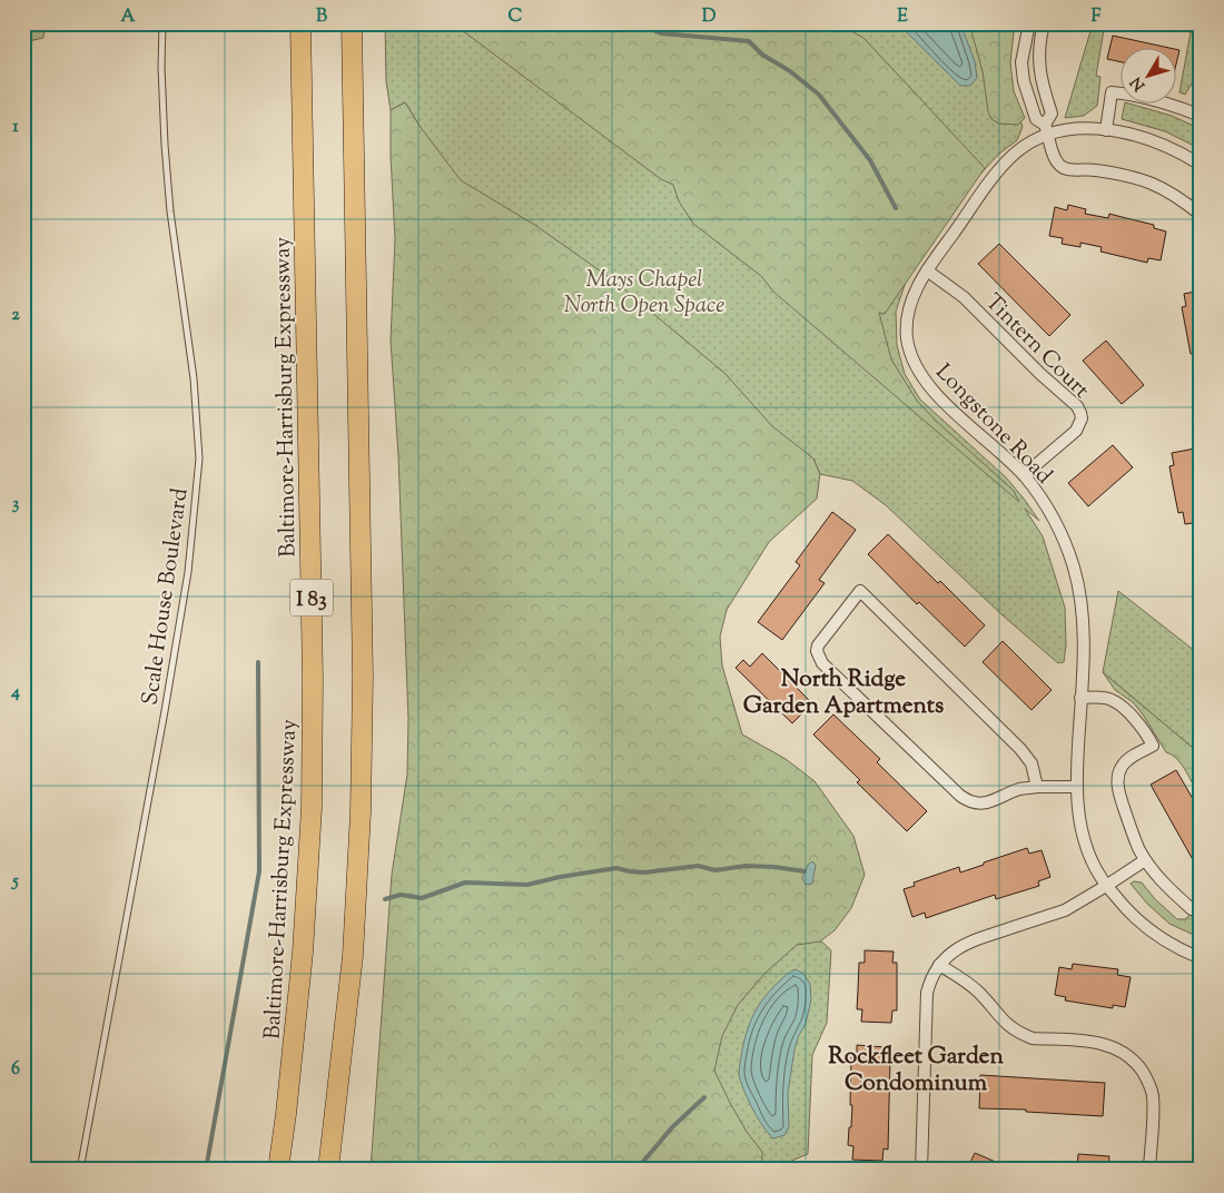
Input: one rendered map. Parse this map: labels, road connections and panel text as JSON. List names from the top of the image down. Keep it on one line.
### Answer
{"streets":{"highway":["Baltimore-Harrisburg Expressway","I 83"],"street":["Tintern Court","Longstone Road"],"lane":["Scale House Boulevard"]},"crossings":[["Tintern Court","Longstone Road"]],"districts":["North Ridge Garden Apartments","Rockfleet Garden Condominum"],"parks":["Mays Chapel North Open Space"],"north":"bottom left","grid":{"columns":["A","B","C","D","E","F"],"rows":["1","2","3","4","5","6"]}}
